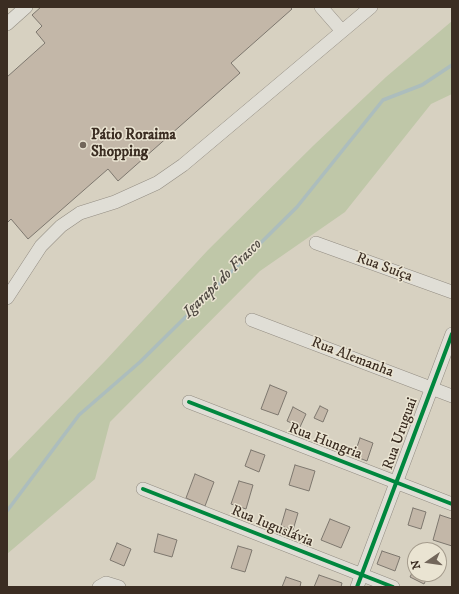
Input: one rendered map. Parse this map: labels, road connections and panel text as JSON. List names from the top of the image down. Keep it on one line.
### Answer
{"streets":{"street":["Rua Suíça","Rua Alemanha","Rua Uruguai","Rua Hungria","Rua Iuguslávia"]},"crossings":[["Rua Alemanha","Rua Uruguai"],["Rua Uruguai","Rua Hungria"],["Rua Uruguai","Rua Iuguslávia"]],"water":["Igarapé do Frasco"],"places":["Pátio Roraima Shopping"],"north":"left"}
